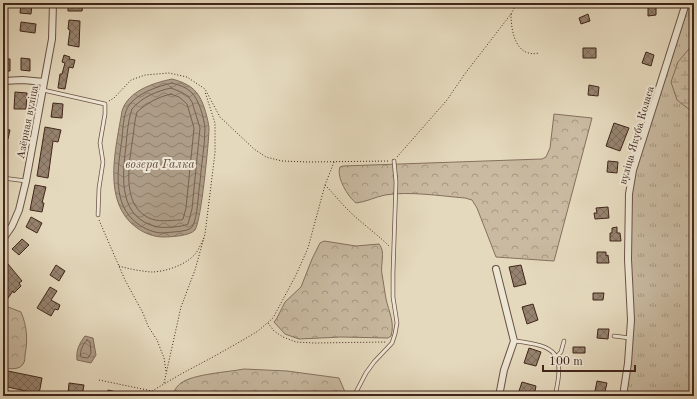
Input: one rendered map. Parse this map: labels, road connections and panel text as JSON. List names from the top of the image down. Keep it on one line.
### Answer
{"streets":{"street":["Азёрная вуліца","вуліца Якуба Коласа"]},"water":["возера Галка"],"scale_bar":"100 m"}
